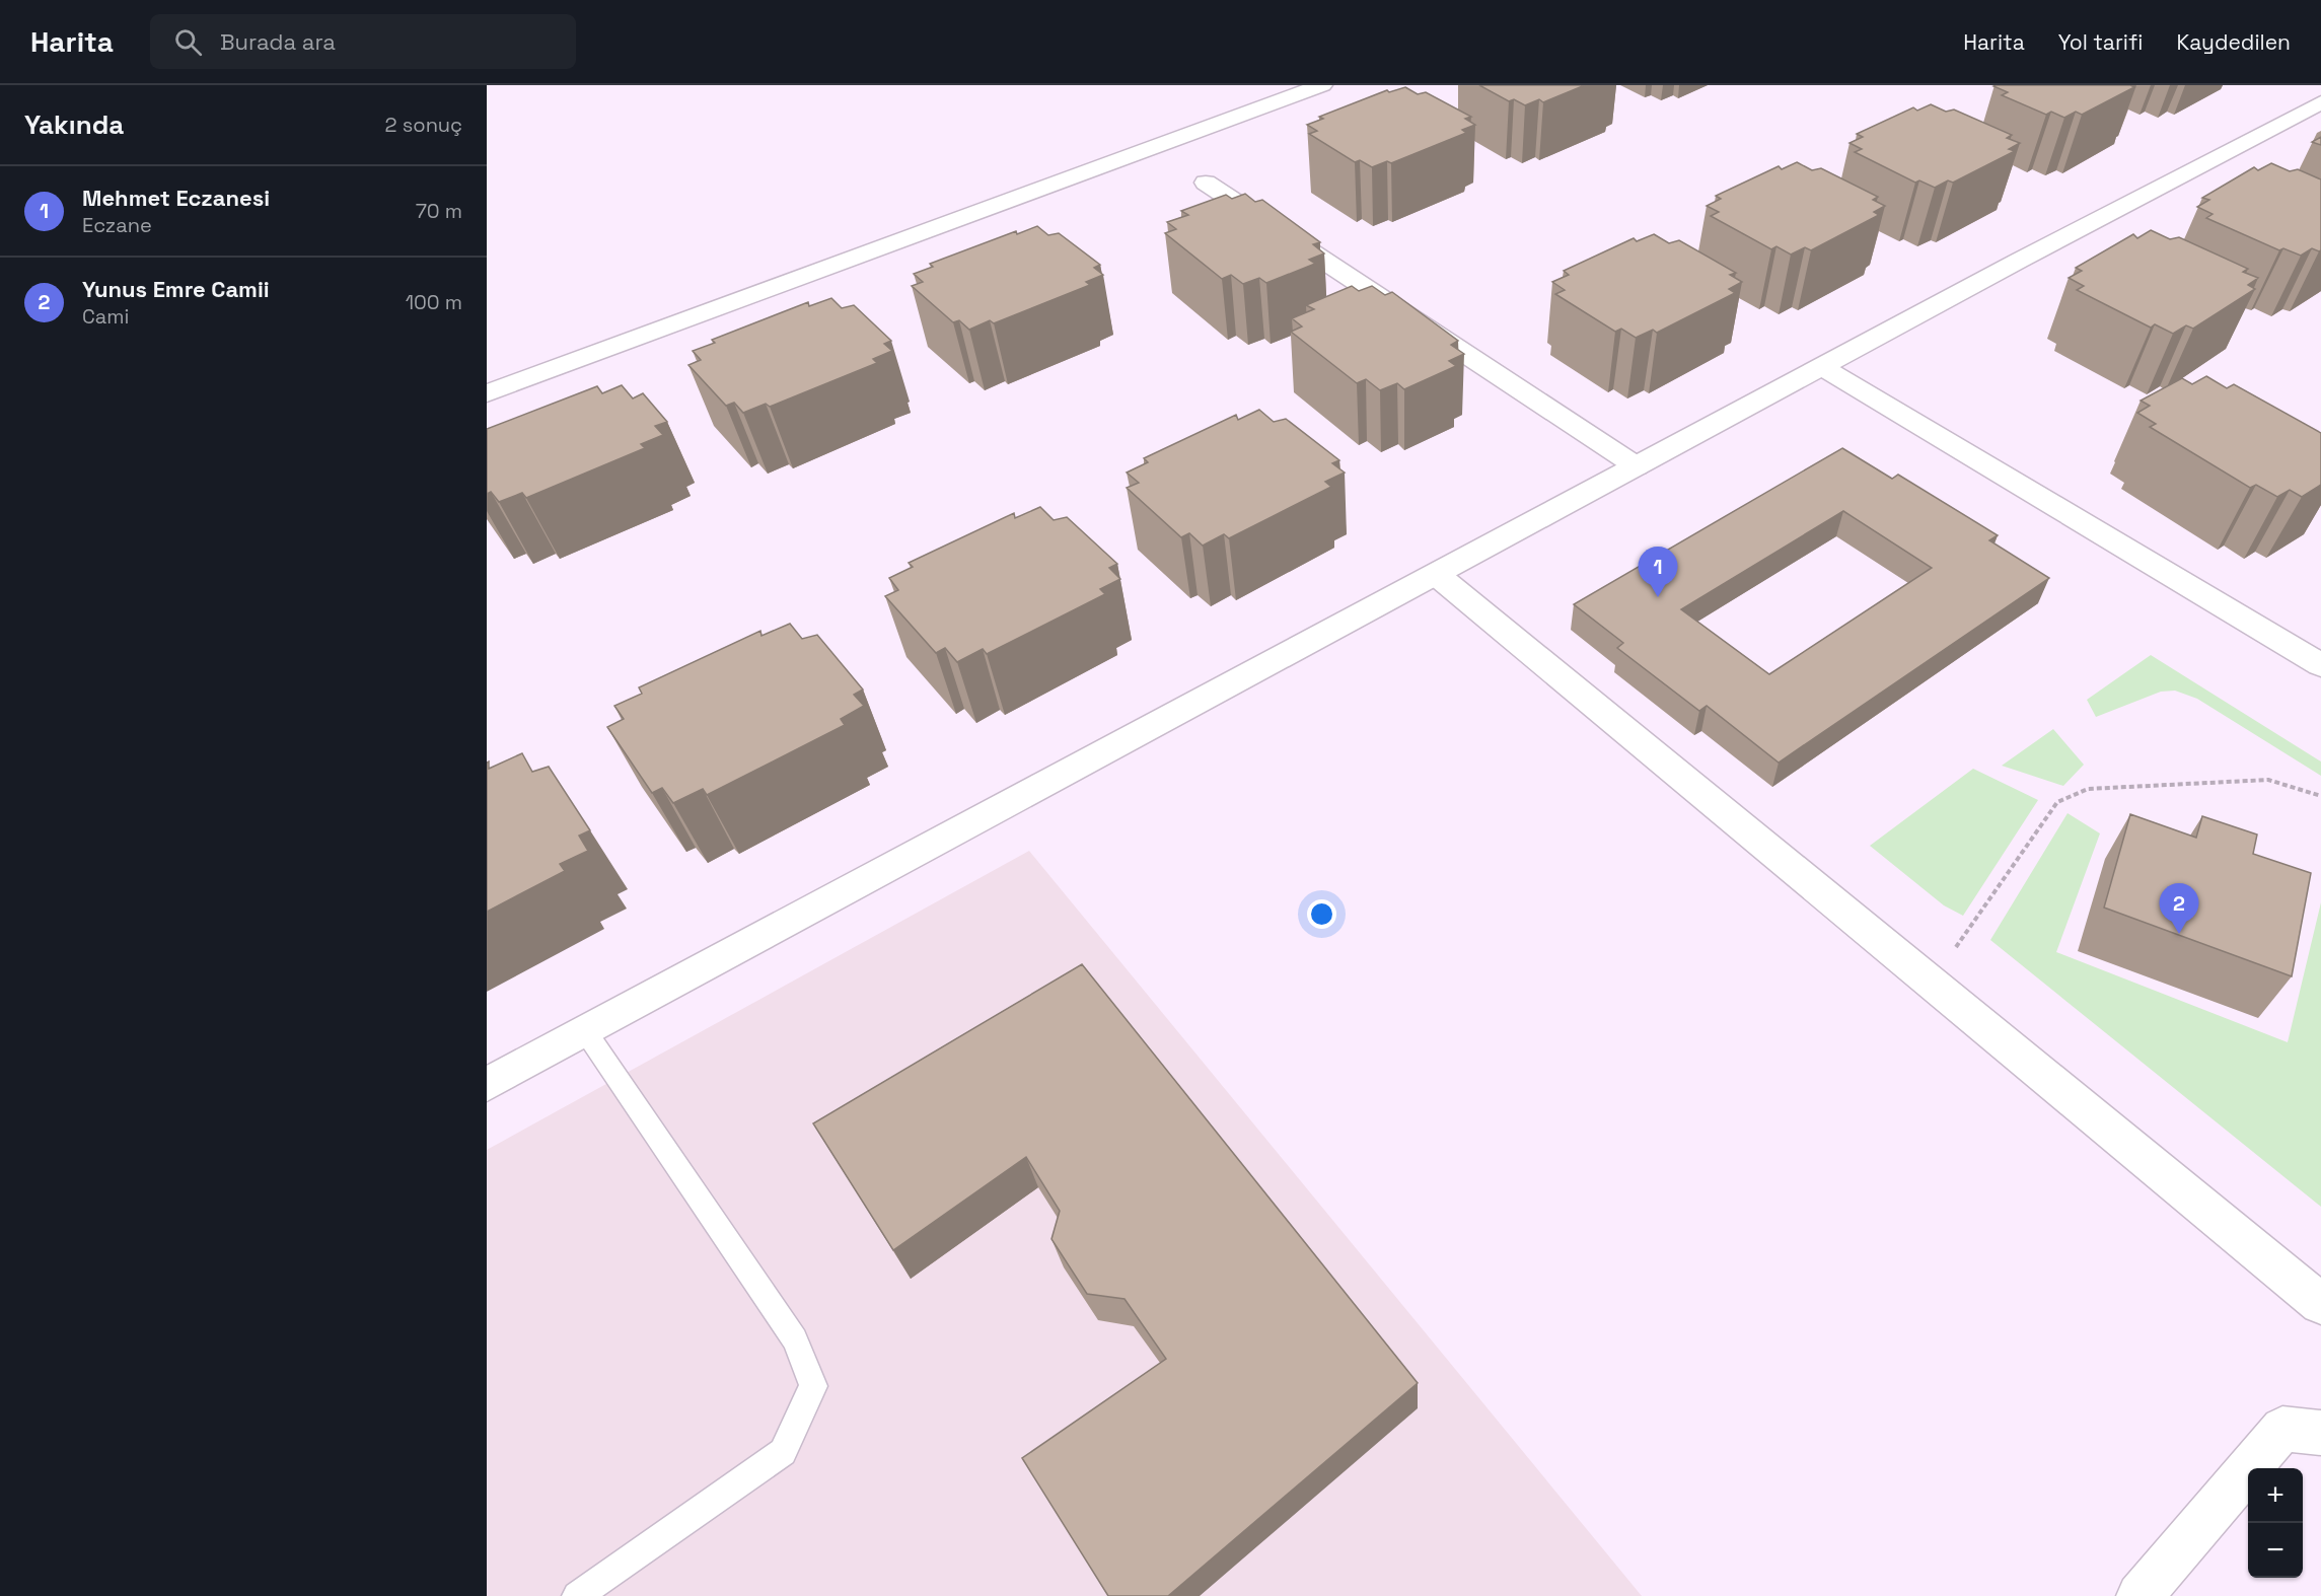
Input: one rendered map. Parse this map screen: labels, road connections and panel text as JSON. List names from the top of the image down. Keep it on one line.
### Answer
{"page":{"header":"Harita","search":"Burada ara","nav":["Harita","Yol tarifi","Kaydedilen"],"heading":["Yakında","2 sonuç"],"list":[{"mark":"1","name":"Mehmet Eczanesi","note":"Eczane","value":"70 m"},{"mark":"2","name":"Yunus Emre Camii","note":"Cami","value":"100 m"}],"pins":["1","2"],"map_buttons":["+","−"]}}
